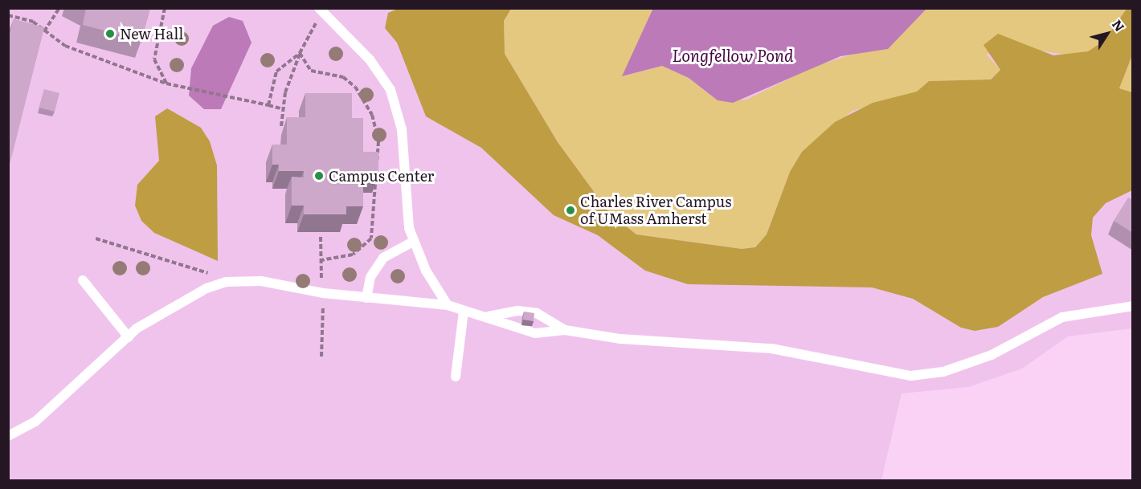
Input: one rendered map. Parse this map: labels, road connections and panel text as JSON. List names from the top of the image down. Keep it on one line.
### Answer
{"water":["Longfellow Pond"],"places":["New Hall","Campus Center","Charles River Campus of UMass Amherst"],"north":"top right"}
